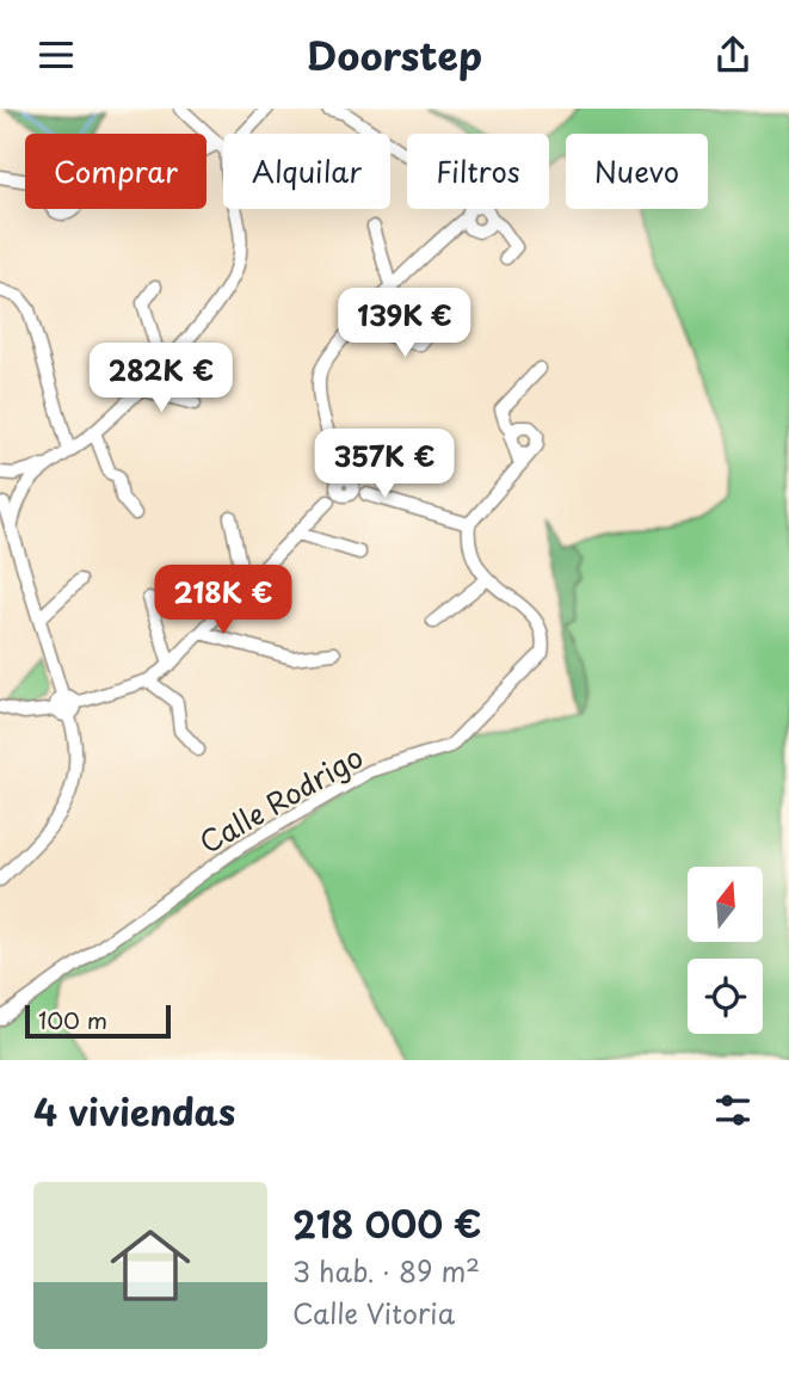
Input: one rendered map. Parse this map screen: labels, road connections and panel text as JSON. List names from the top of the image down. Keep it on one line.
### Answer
{"streets":{"street":["Calle Rodrigo"]},"scale_bar":"100 m","north":"top","page":{"header":"Doorstep","chip":["Comprar","Alquilar","Filtros","Nuevo"],"price":["139K €","282K €","357K €","218K €"],"scale":"100 m","heading":"4 viviendas","list":[{"name":"218 000 €","note":"3 hab. · 89 m² · Calle Vitoria"}]}}
